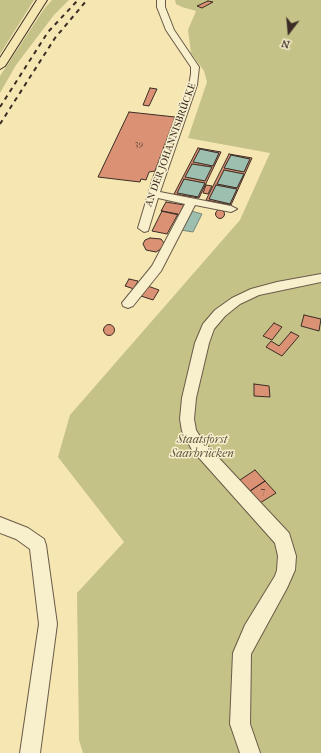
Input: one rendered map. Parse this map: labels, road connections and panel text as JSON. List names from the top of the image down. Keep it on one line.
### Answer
{"streets":{"street":["AN DER JOHANNISBRÜCKE"]},"parks":["Staatsforst Saarbrücken"],"house_numbers":["39","7"],"north":"bottom"}
